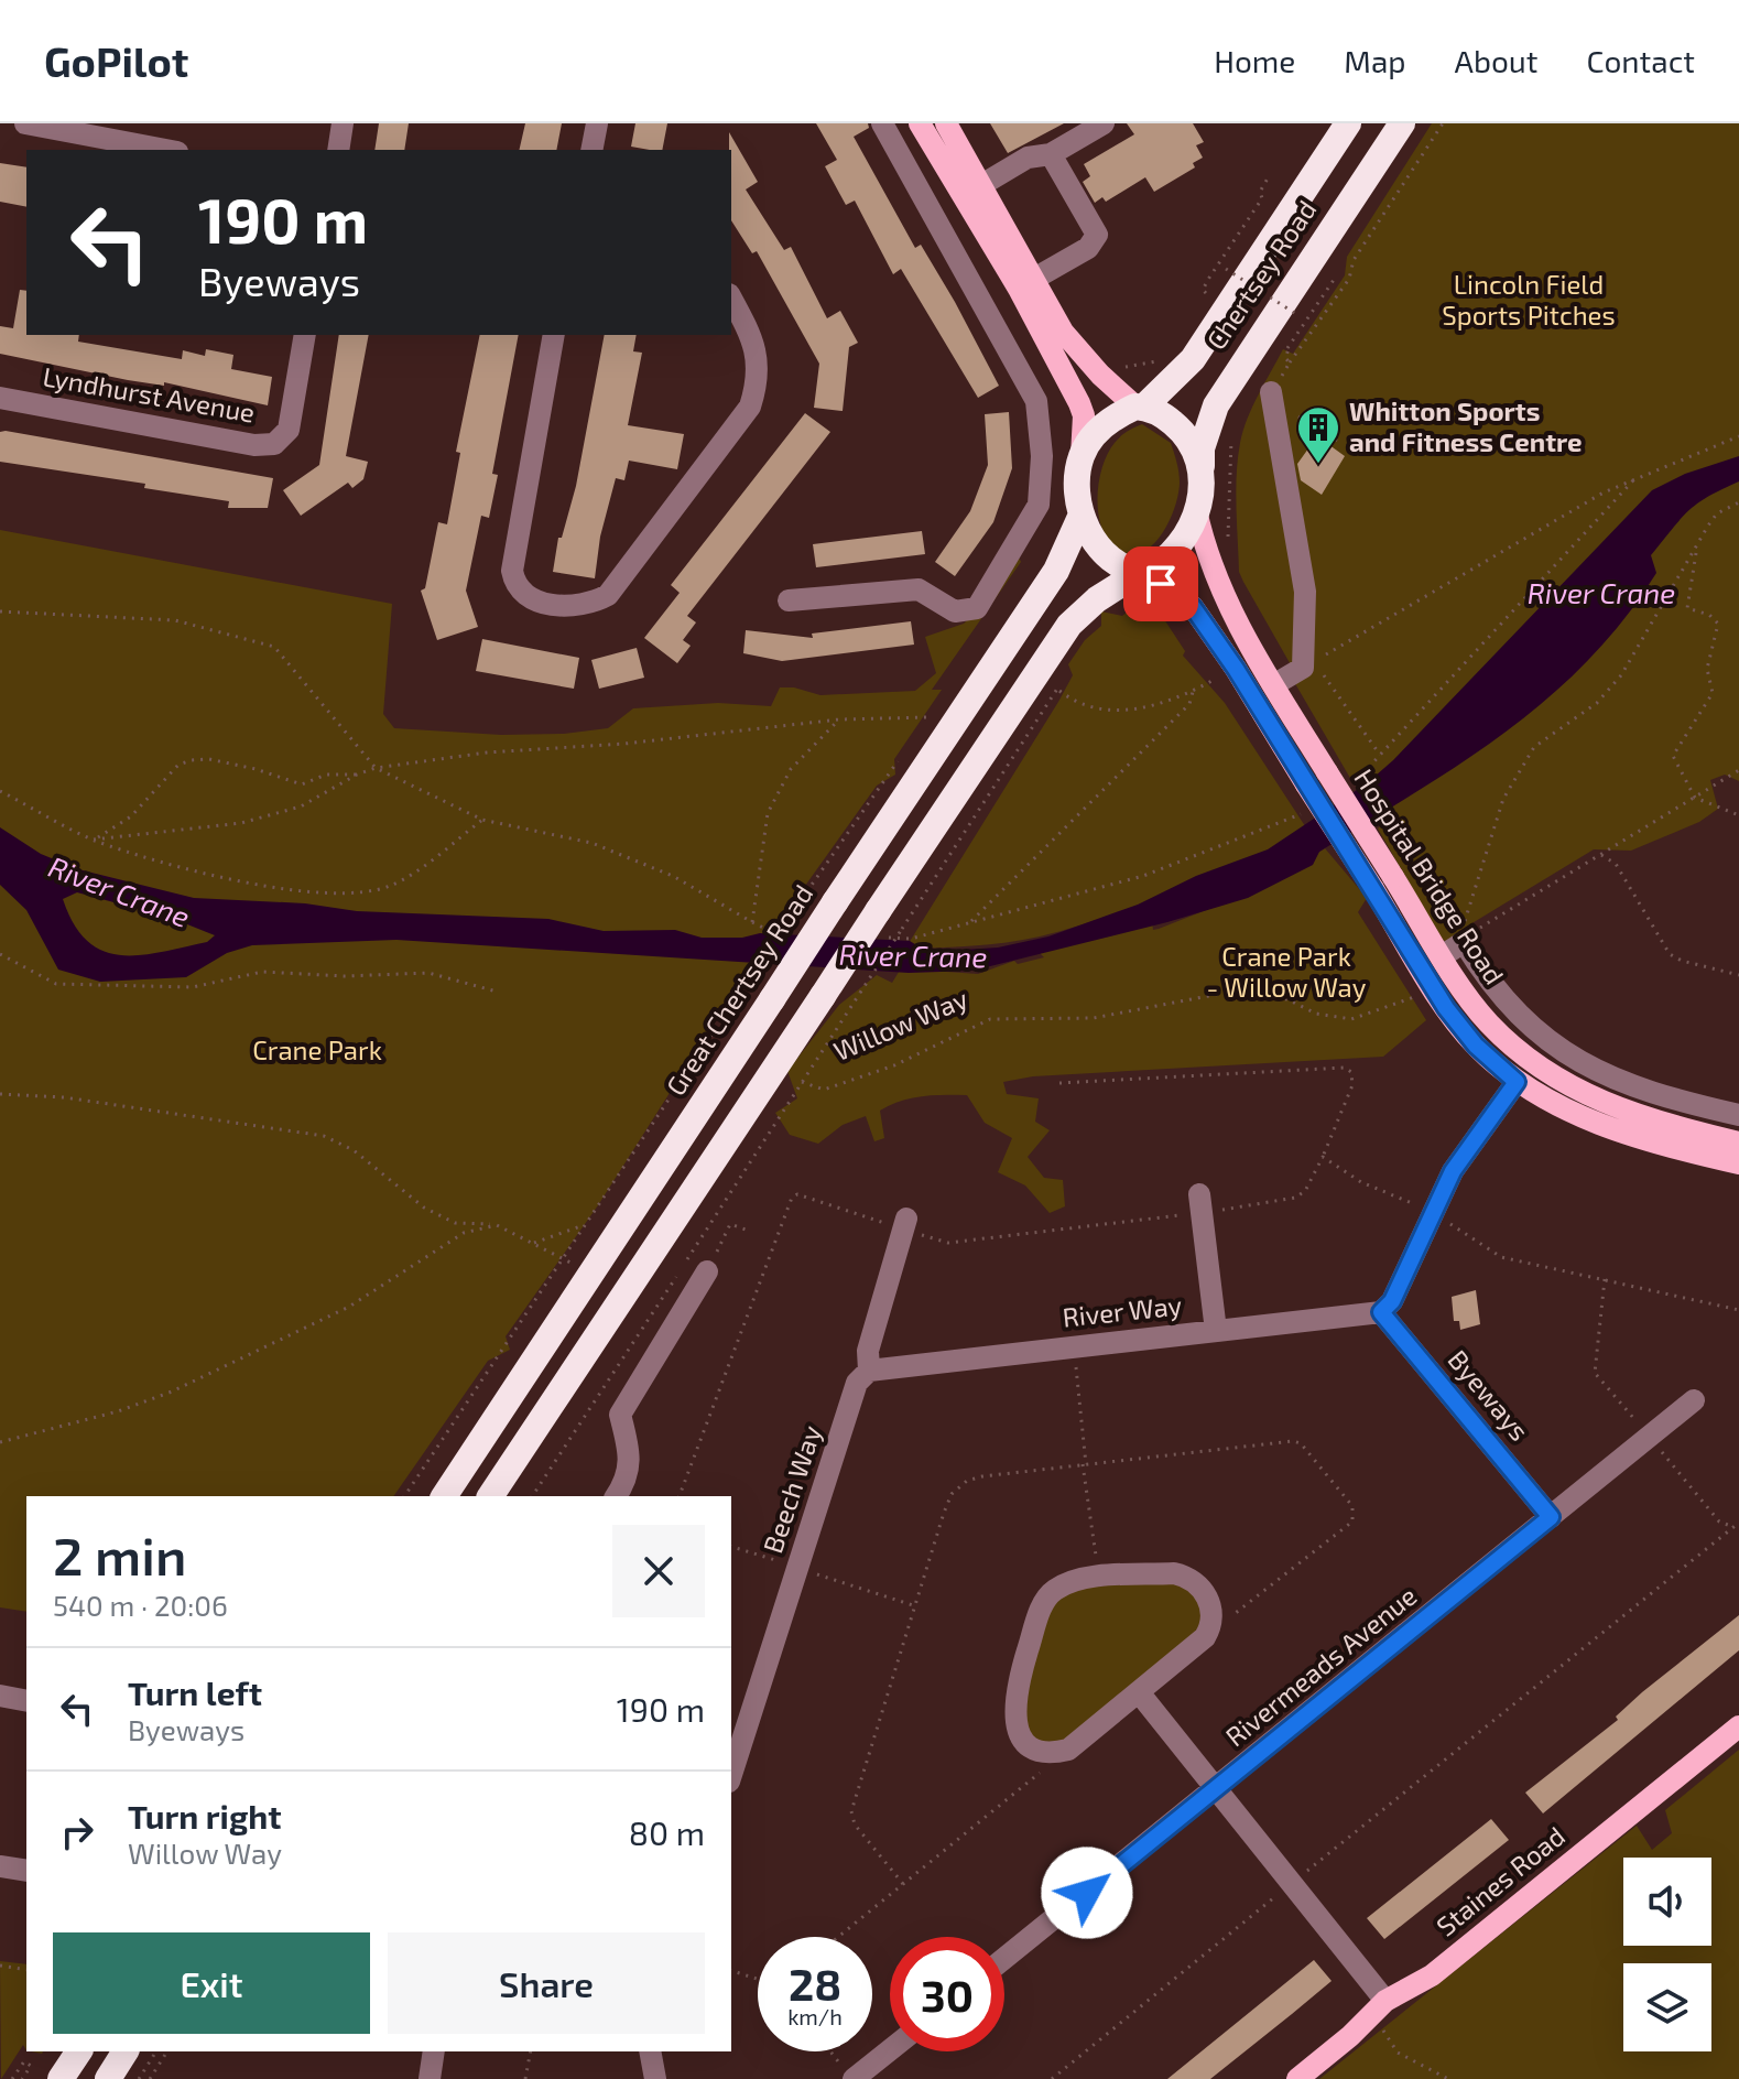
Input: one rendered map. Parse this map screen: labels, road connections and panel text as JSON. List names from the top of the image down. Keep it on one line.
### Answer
{"streets":{"highway":["Chertsey Road","Great Chertsey Road"],"main road":["Hospital Bridge Road","Staines Road"],"street":["Lyndhurst Avenue","River Way","Byeways","Beech Way","Rivermeads Avenue"],"path":["Willow Way"]},"crossings":[["Chertsey Road","Hospital Bridge Road"],["Chertsey Road","Great Chertsey Road"],["Hospital Bridge Road","Great Chertsey Road"],["Hospital Bridge Road","Willow Way"],["River Way","Byeways"],["River Way","Beech Way"],["Byeways","Rivermeads Avenue"]],"water":["River Crane"],"parks":["Lincoln Field Sports Pitches","Crane Park - Willow Way","Crane Park"],"places":{"building":["Whitton Sports and Fitness Centre"]},"page":{"header":"GoPilot","nav":["Home","Map","About","Contact"],"turn":["190 m","Byeways"],"heading":["2 min","540 m · 20:06"],"list":[{"name":"Turn left","note":"Byeways","value":"190 m"},{"name":"Turn right","note":"Willow Way","value":"80 m"}],"buttons":["Exit","Share"],"speed":"28 km/h","limit":"30"}}
